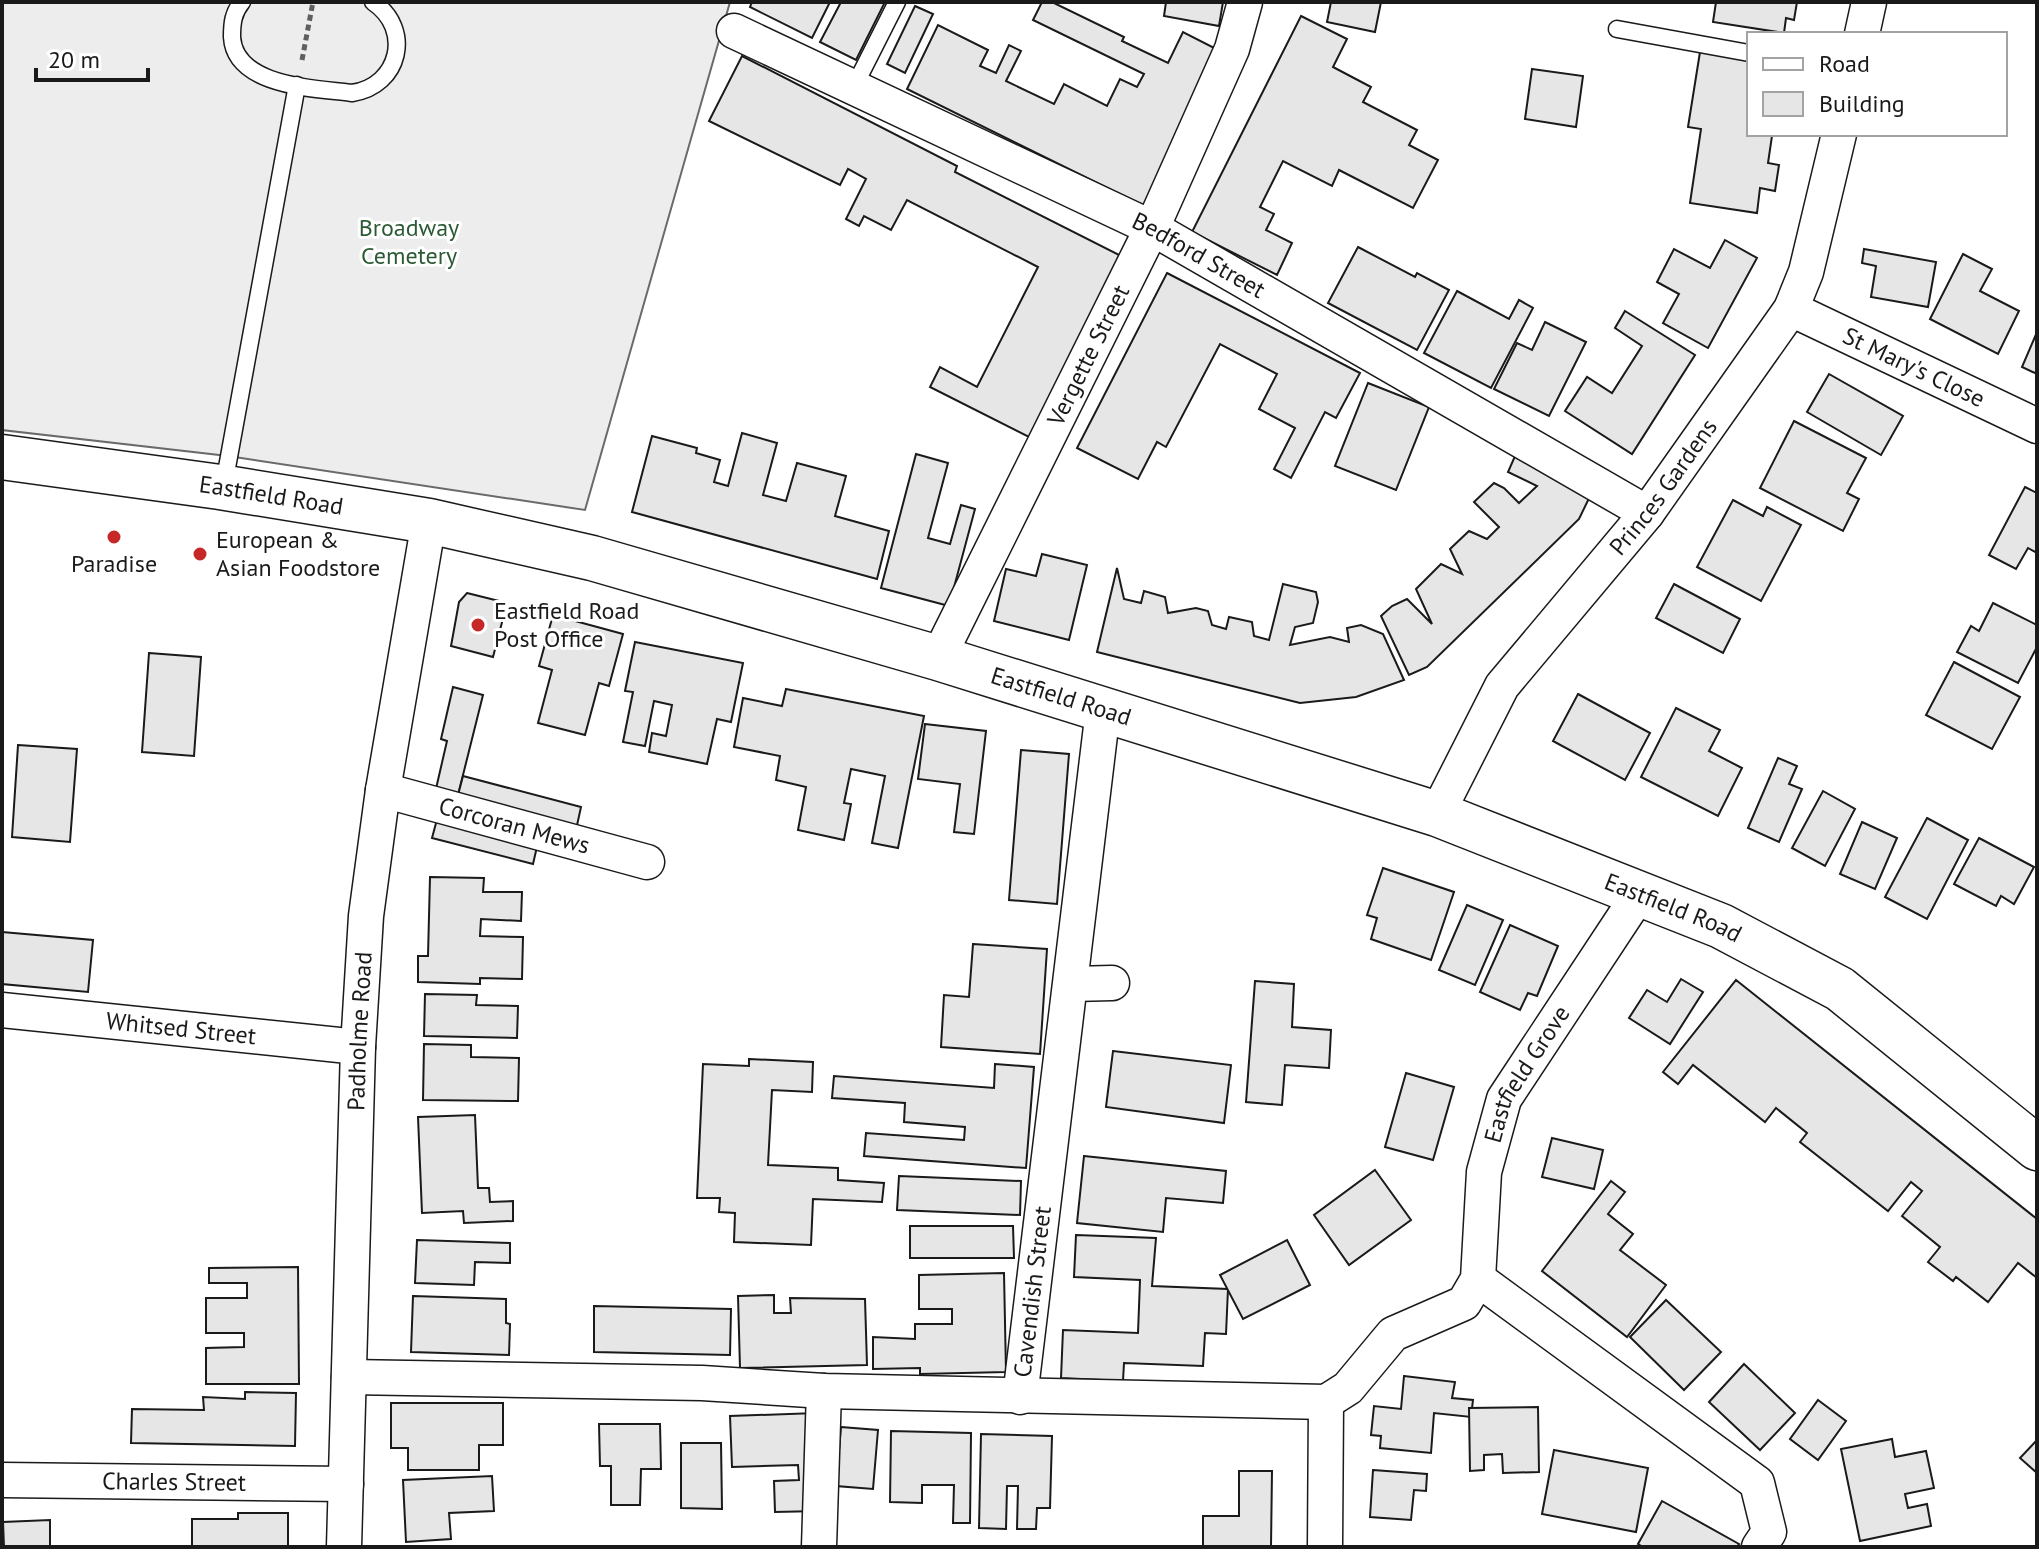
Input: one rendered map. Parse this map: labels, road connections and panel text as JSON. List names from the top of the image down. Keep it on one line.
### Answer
{"streets":{"street":["Bedford Street","Vergette Street","St Mary's Close","Princes Gardens","Eastfield Road","Corcoran Mews","Whitsed Street","Padholme Road","Eastfield Grove","Cavendish Street","Charles Street"]},"crossings":[["Bedford Street","Vergette Street"],["Bedford Street","Princes Gardens"],["Vergette Street","Eastfield Road"],["St Mary's Close","Princes Gardens"],["Princes Gardens","Eastfield Road"],["Eastfield Road","Padholme Road"],["Eastfield Road","Eastfield Grove"],["Eastfield Road","Cavendish Street"],["Corcoran Mews","Padholme Road"],["Whitsed Street","Padholme Road"],["Padholme Road","Cavendish Street"],["Padholme Road","Charles Street"]],"parks":["Broadway Cemetery"],"places":["Paradise","European & Asian Foodstore","Eastfield Road Post Office"],"legend":["Road","Building"],"scale_bar":"20 m"}
